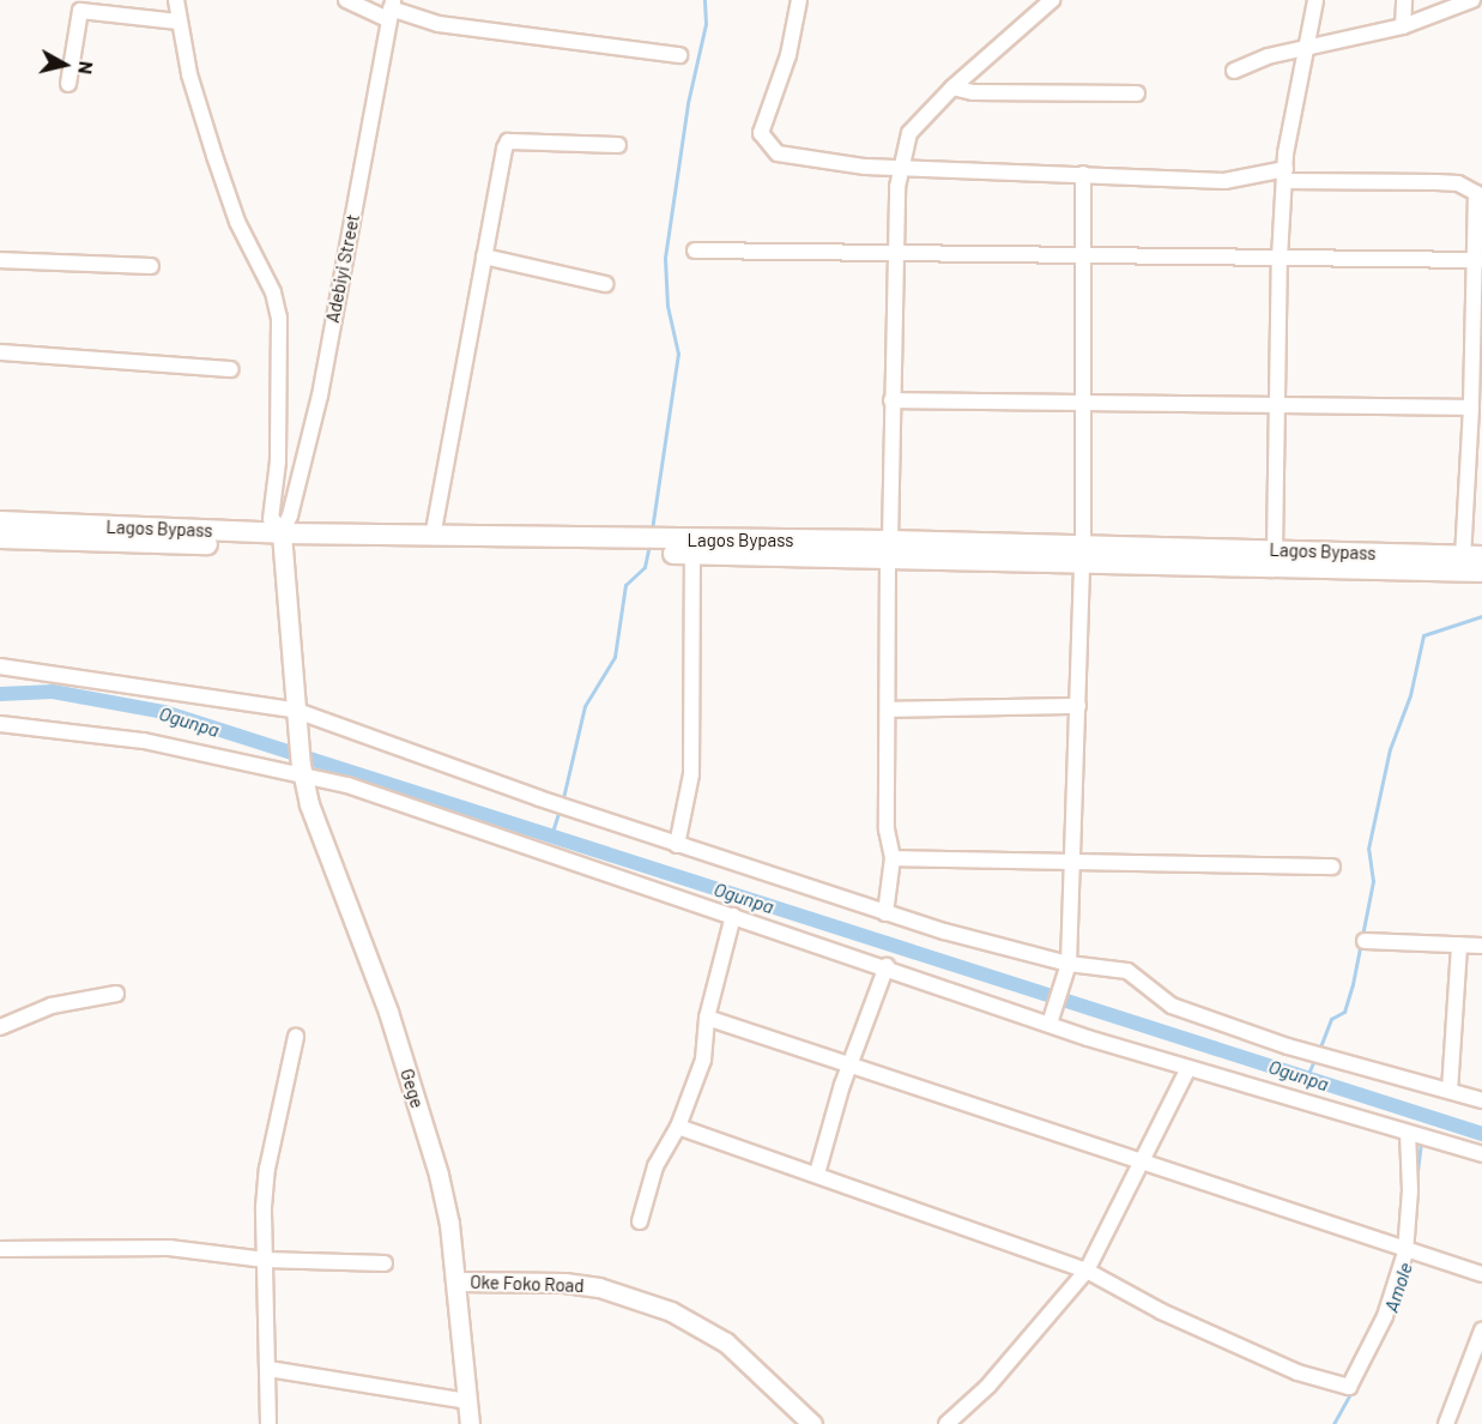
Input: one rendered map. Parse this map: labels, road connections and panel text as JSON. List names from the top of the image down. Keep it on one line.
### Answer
{"streets":{"main road":["Lagos Bypass"],"street":["Adebiyi Street","Gege","Oke Foko Road"]},"crossings":[["Adebiyi Street","Lagos Bypass"],["Adebiyi Street","Gege"],["Lagos Bypass","Gege"],["Gege","Oke Foko Road"]],"water":["Ogunpa","Amole"],"north":"right"}
